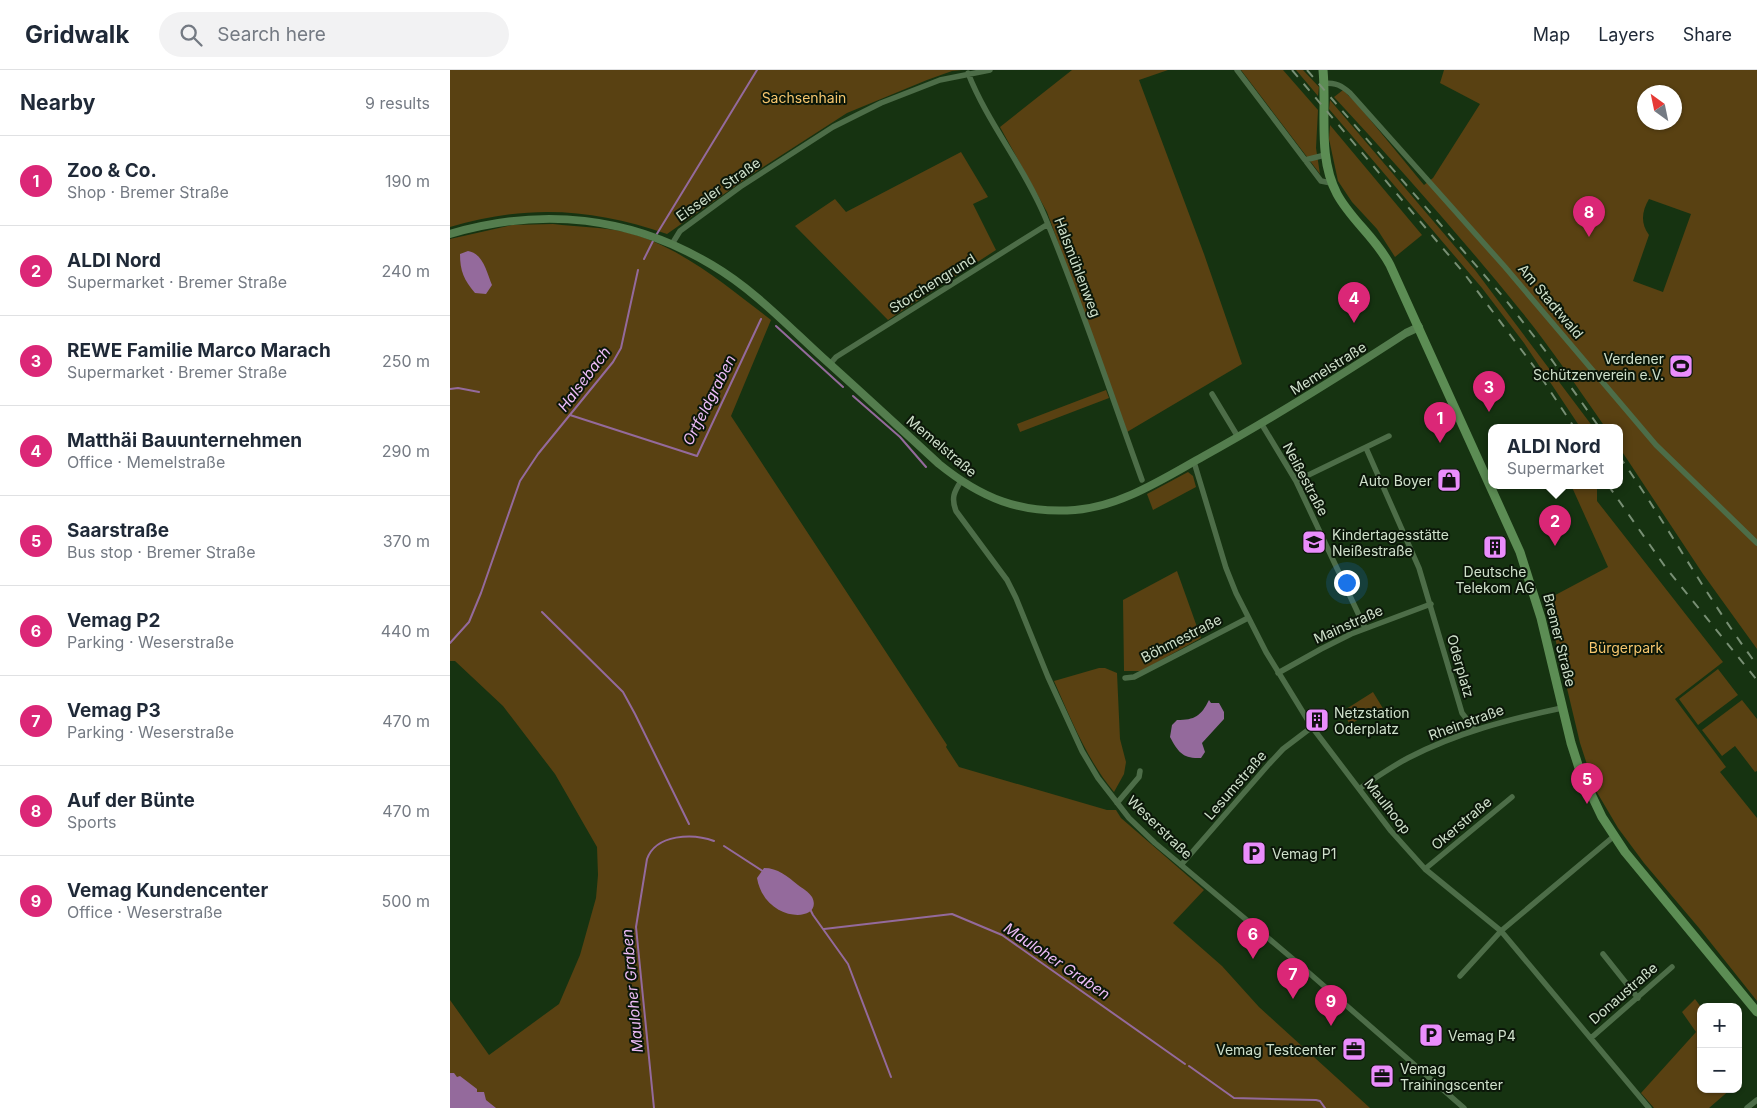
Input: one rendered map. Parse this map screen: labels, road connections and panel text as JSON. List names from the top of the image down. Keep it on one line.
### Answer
{"streets":{"main road":["Bremer Straße"],"street":["Eisseler Straße","Halsmühlenweg","Storchengrund","Am Stadtwald","Memelstraße","Neißestraße","Mainstraße","Böhmestraße","Oderplatz","Rheinstraße","Lesumstraße","Maulhoop","Okerstraße","Weserstraße","Donaustraße"]},"crossings":[["Eisseler Straße","Halsmühlenweg"],["Eisseler Straße","Memelstraße"],["Halsmühlenweg","Storchengrund"],["Storchengrund","Memelstraße"],["Am Stadtwald","Bremer Straße"],["Memelstraße","Neißestraße"],["Memelstraße","Bremer Straße"],["Memelstraße","Maulhoop"],["Memelstraße","Weserstraße"],["Neißestraße","Mainstraße"],["Mainstraße","Oderplatz"],["Mainstraße","Maulhoop"],["Böhmestraße","Maulhoop"],["Bremer Straße","Rheinstraße"],["Oderplatz","Rheinstraße"],["Rheinstraße","Maulhoop"],["Lesumstraße","Maulhoop"],["Lesumstraße","Weserstraße"],["Maulhoop","Okerstraße"],["Maulhoop","Donaustraße"]],"water":["Halsebach","Ortfeldgraben","Mauloher Graben"],"parks":["Sachsenhain","Bürgerpark"],"places":{"sports":["Verdener Schützenverein e.V."],"shop":["Auto Boyer"],"school or university":["Kindertagesstätte Neißestraße"],"building":["Deutsche Telekom AG","Netzstation Oderplatz"],"parking":["Vemag P1","Vemag P4"],"office":["Vemag Testcenter","Vemag Trainingscenter"]},"north":"top left","page":{"header":"Gridwalk","search":"Search here","nav":["Map","Layers","Share"],"heading":["Nearby","9 results"],"list":[{"mark":"1","name":"Zoo & Co.","note":"Shop · Bremer Straße","value":"190 m"},{"mark":"2","name":"ALDI Nord","note":"Supermarket · Bremer Straße","value":"240 m"},{"mark":"3","name":"REWE Familie Marco Marach","note":"Supermarket · Bremer Straße","value":"250 m"},{"mark":"4","name":"Matthäi Bauunternehmen","note":"Office · Memelstraße","value":"290 m"},{"mark":"5","name":"Saarstraße","note":"Bus stop · Bremer Straße","value":"370 m"},{"mark":"6","name":"Vemag P2","note":"Parking · Weserstraße","value":"440 m"},{"mark":"7","name":"Vemag P3","note":"Parking · Weserstraße","value":"470 m"},{"mark":"8","name":"Auf der Bünte","note":"Sports","value":"470 m"},{"mark":"9","name":"Vemag Kundencenter","note":"Office · Weserstraße","value":"500 m"}],"pins":["8","4","3","1","2","5","6","7","9"],"popup":["ALDI Nord","Supermarket"],"map_buttons":["+","−"]}}
